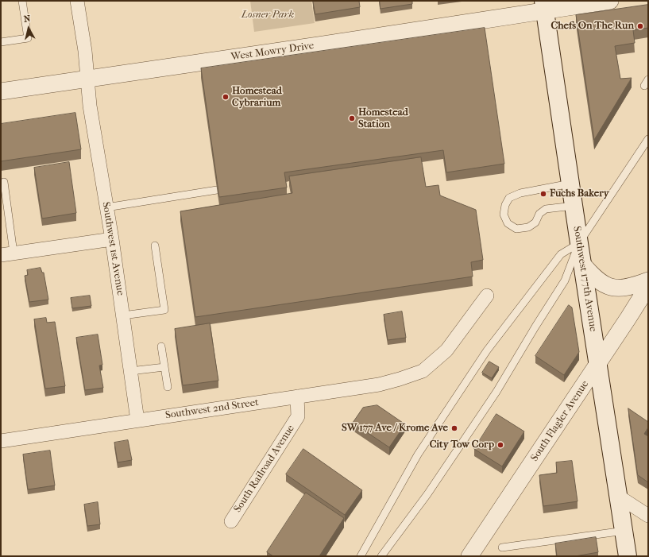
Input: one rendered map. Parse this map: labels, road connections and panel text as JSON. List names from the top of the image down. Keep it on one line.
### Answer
{"streets":{"main road":["Southwest 177th Avenue"],"street":["West Mowry Drive","Southwest 1st Avenue","Southwest 2nd Street","South Flagler Avenue","South Railroad Avenue"]},"crossings":[["West Mowry Drive","Southwest 1st Avenue"],["West Mowry Drive","Southwest 177th Avenue"],["Southwest 1st Avenue","Southwest 2nd Street"],["Southwest 177th Avenue","South Flagler Avenue"],["Southwest 2nd Street","South Railroad Avenue"]],"parks":["Losner Park"],"places":["Chefs On The Run","Homestead Cybrarium","Homestead Station","Fuchs Bakery","SW 177 Ave / Krome Ave","City Tow Corp"],"north":"top"}
